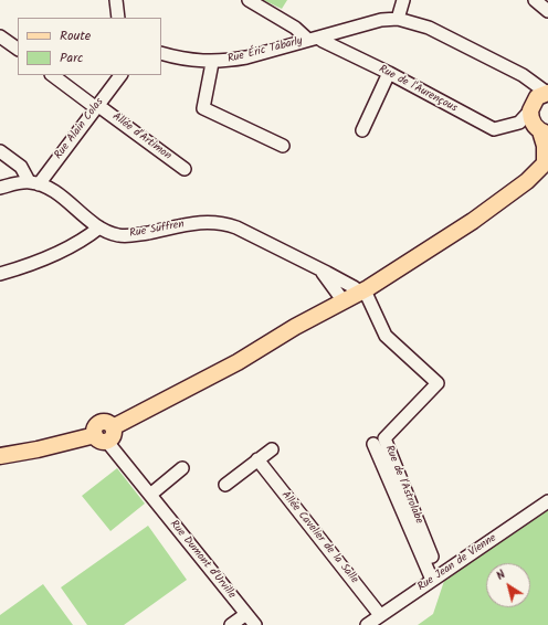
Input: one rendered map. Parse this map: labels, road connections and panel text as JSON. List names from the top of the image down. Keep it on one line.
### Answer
{"streets":{"street":["Rue Éric Tabarly","Rue de l'Aurençous","Rue Alain Colas","Allée d'Artimon","Rue Suffren","Rue de l'Astrolabe","Allée Cavelier de la Salle","Rue Dumont d'Urville","Rue Jean de Vienne"]},"crossings":[["Rue Éric Tabarly","Rue de l'Aurençous"],["Rue Alain Colas","Allée d'Artimon"],["Rue Alain Colas","Rue Suffren"],["Rue Suffren","Rue de l'Astrolabe"],["Rue de l'Astrolabe","Rue Jean de Vienne"],["Allée Cavelier de la Salle","Rue Jean de Vienne"]],"legend":["Route","Parc"],"north":"top left"}
